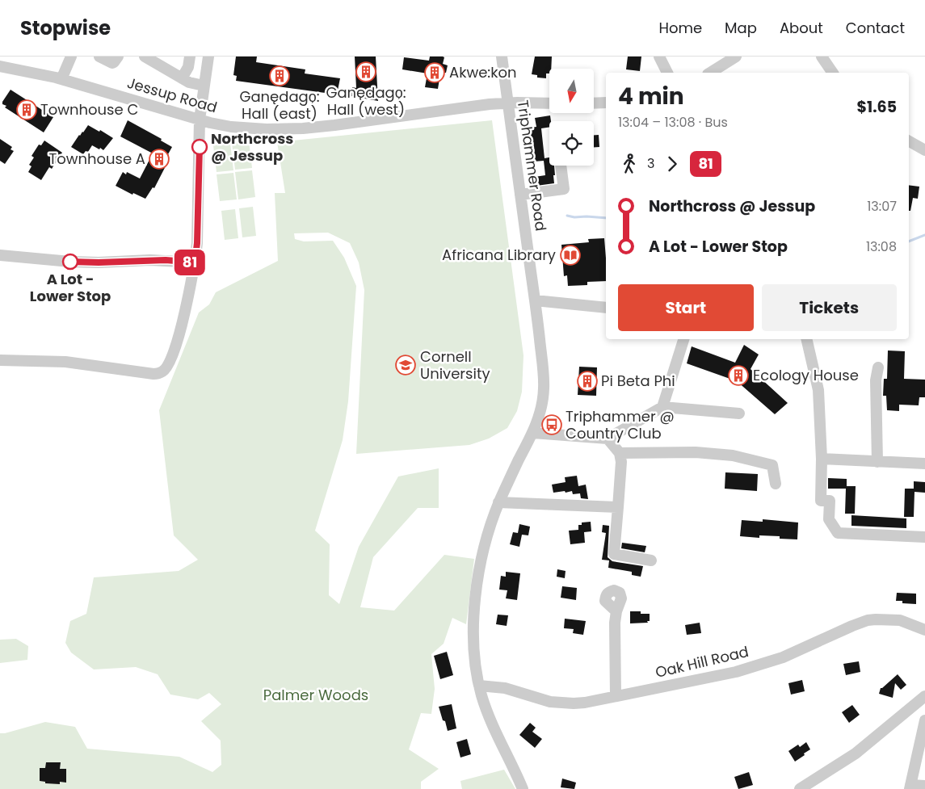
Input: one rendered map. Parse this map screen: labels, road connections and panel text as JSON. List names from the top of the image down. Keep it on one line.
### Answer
{"streets":{"street":["Jessup Road","Triphammer Road","Oak Hill Road"]},"crossings":[["Jessup Road","Triphammer Road"],["Triphammer Road","Oak Hill Road"]],"parks":["Palmer Woods"],"places":{"building":["Ganędagǫ: Hall (west)","Akwe:kon","Ganędagǫ: Hall (east)","Townhouse C","Townhouse A","Ecology House","Pi Beta Phi"],"other":["Northcross @ Jessup","A Lot - Lower Stop"],"library":["Africana Library"],"school or university":["Cornell University"],"bus stop":["Triphammer @ Country Club"]},"lines":["bus line 81"],"north":"bottom","page":{"header":"Stopwise","nav":["Home","Map","About","Contact"],"on_map":"81","heading":["4 min","13:04 – 13:08 · Bus","$1.65"],"legs":["3","81"],"list":[{"name":"Northcross @ Jessup","value":"13:07"},{"name":"A Lot - Lower Stop","value":"13:08"}],"buttons":["Start","Tickets"]}}
